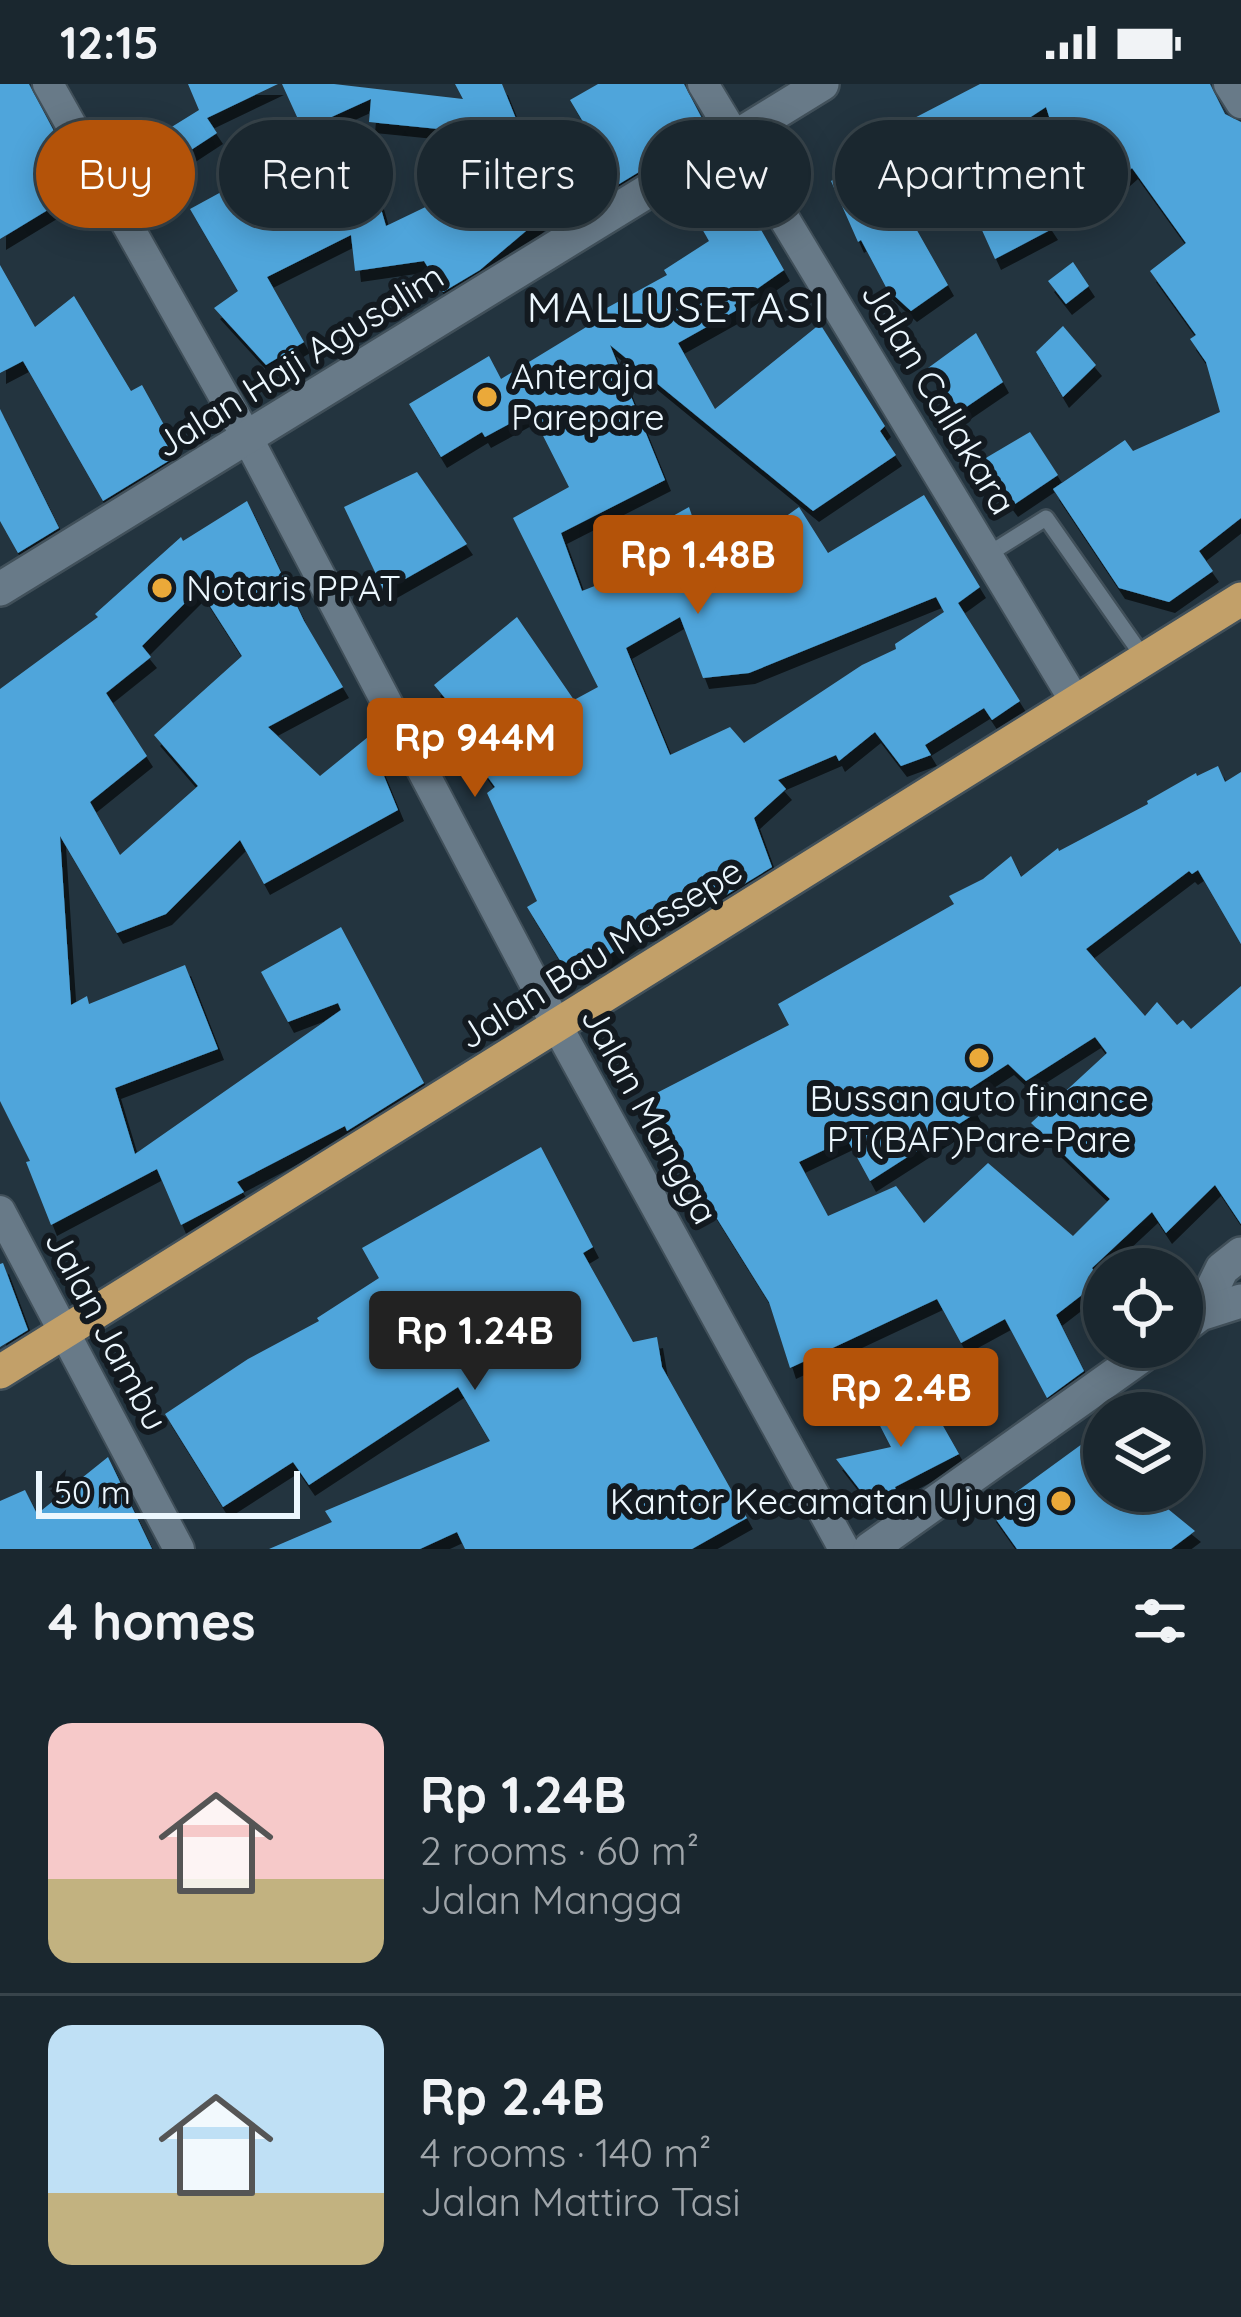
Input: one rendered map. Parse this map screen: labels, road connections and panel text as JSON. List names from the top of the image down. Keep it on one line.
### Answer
{"streets":{"highway":["Jalan Bau Massepe"],"street":["Jalan Haji Agusalim","Jalan Callakara","Jalan Mangga","Jalan Jambu"]},"crossings":[["Jalan Haji Agusalim","Jalan Mangga"],["Jalan Callakara","Jalan Bau Massepe"],["Jalan Bau Massepe","Jalan Mangga"],["Jalan Bau Massepe","Jalan Jambu"]],"districts":["MALLUSETASI"],"places":["Anteraja Parepare","Notaris PPAT","Bussan auto finance PT(BAF)Pare-Pare","Kantor Kecamatan Ujung"],"scale_bar":"50 m","page":{"status":"12:15","chip":["Buy","Rent","Filters","New","Apartment"],"price":["Rp 1.48B","Rp 944M","Rp 1.24B","Rp 2.4B"],"scale":"50 m","heading":"4 homes","list":[{"name":"Rp 1.24B","note":"2 rooms · 60 m² · Jalan Mangga"},{"name":"Rp 2.4B","note":"4 rooms · 140 m² · Jalan Mattiro Tasi"}]}}
